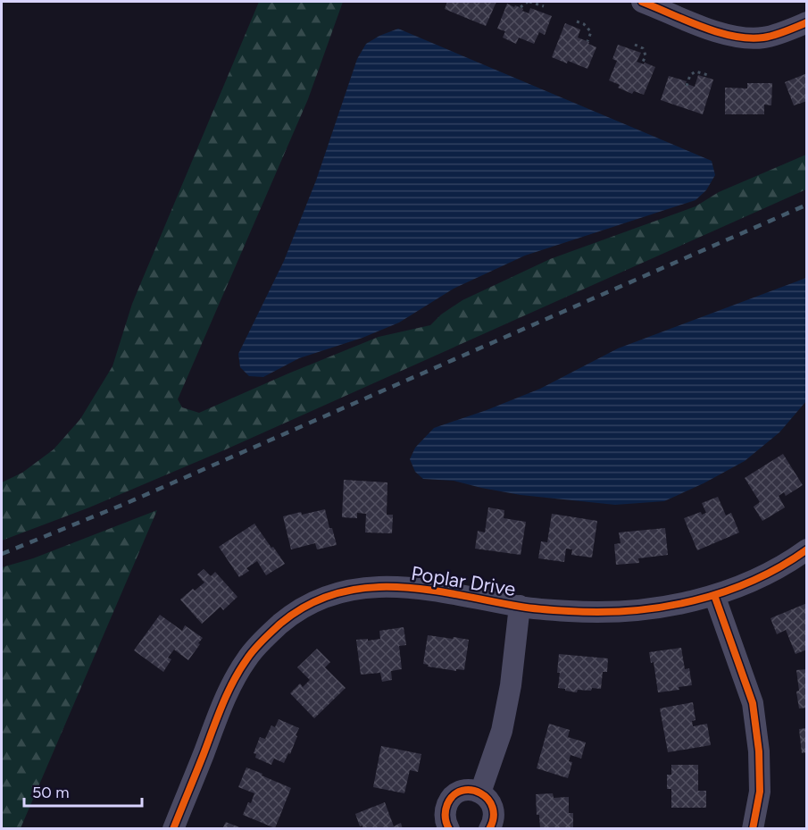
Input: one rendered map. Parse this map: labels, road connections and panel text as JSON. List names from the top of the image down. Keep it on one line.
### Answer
{"streets":{"street":["Poplar Drive"]},"scale_bar":"50 m"}
